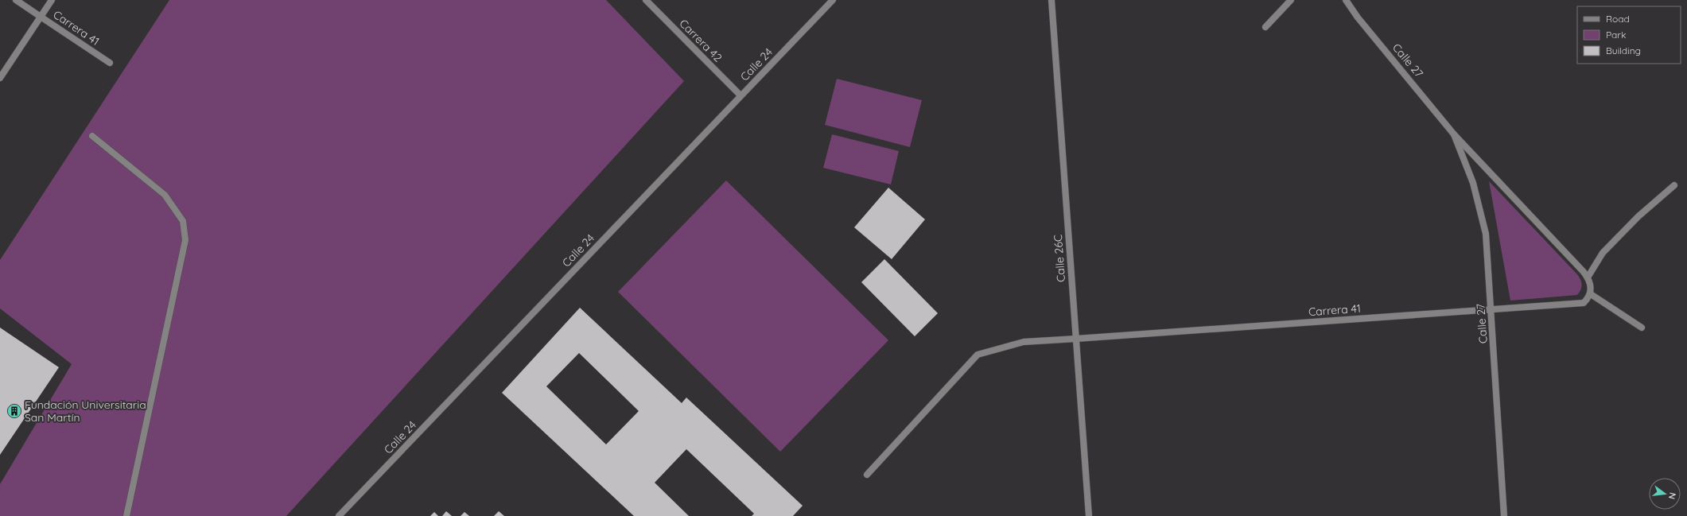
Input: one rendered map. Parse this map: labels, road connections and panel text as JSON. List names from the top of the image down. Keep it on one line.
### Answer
{"streets":{"street":["Carrera 41","Carrera 42","Calle 27","Calle 24","Calle 26C"]},"crossings":[["Carrera 41","Calle 27"],["Carrera 41","Calle 26C"],["Carrera 42","Calle 24"]],"places":{"building":["Fundación Universitaria San Martín"]},"legend":["Road","Park","Building"],"north":"right"}
